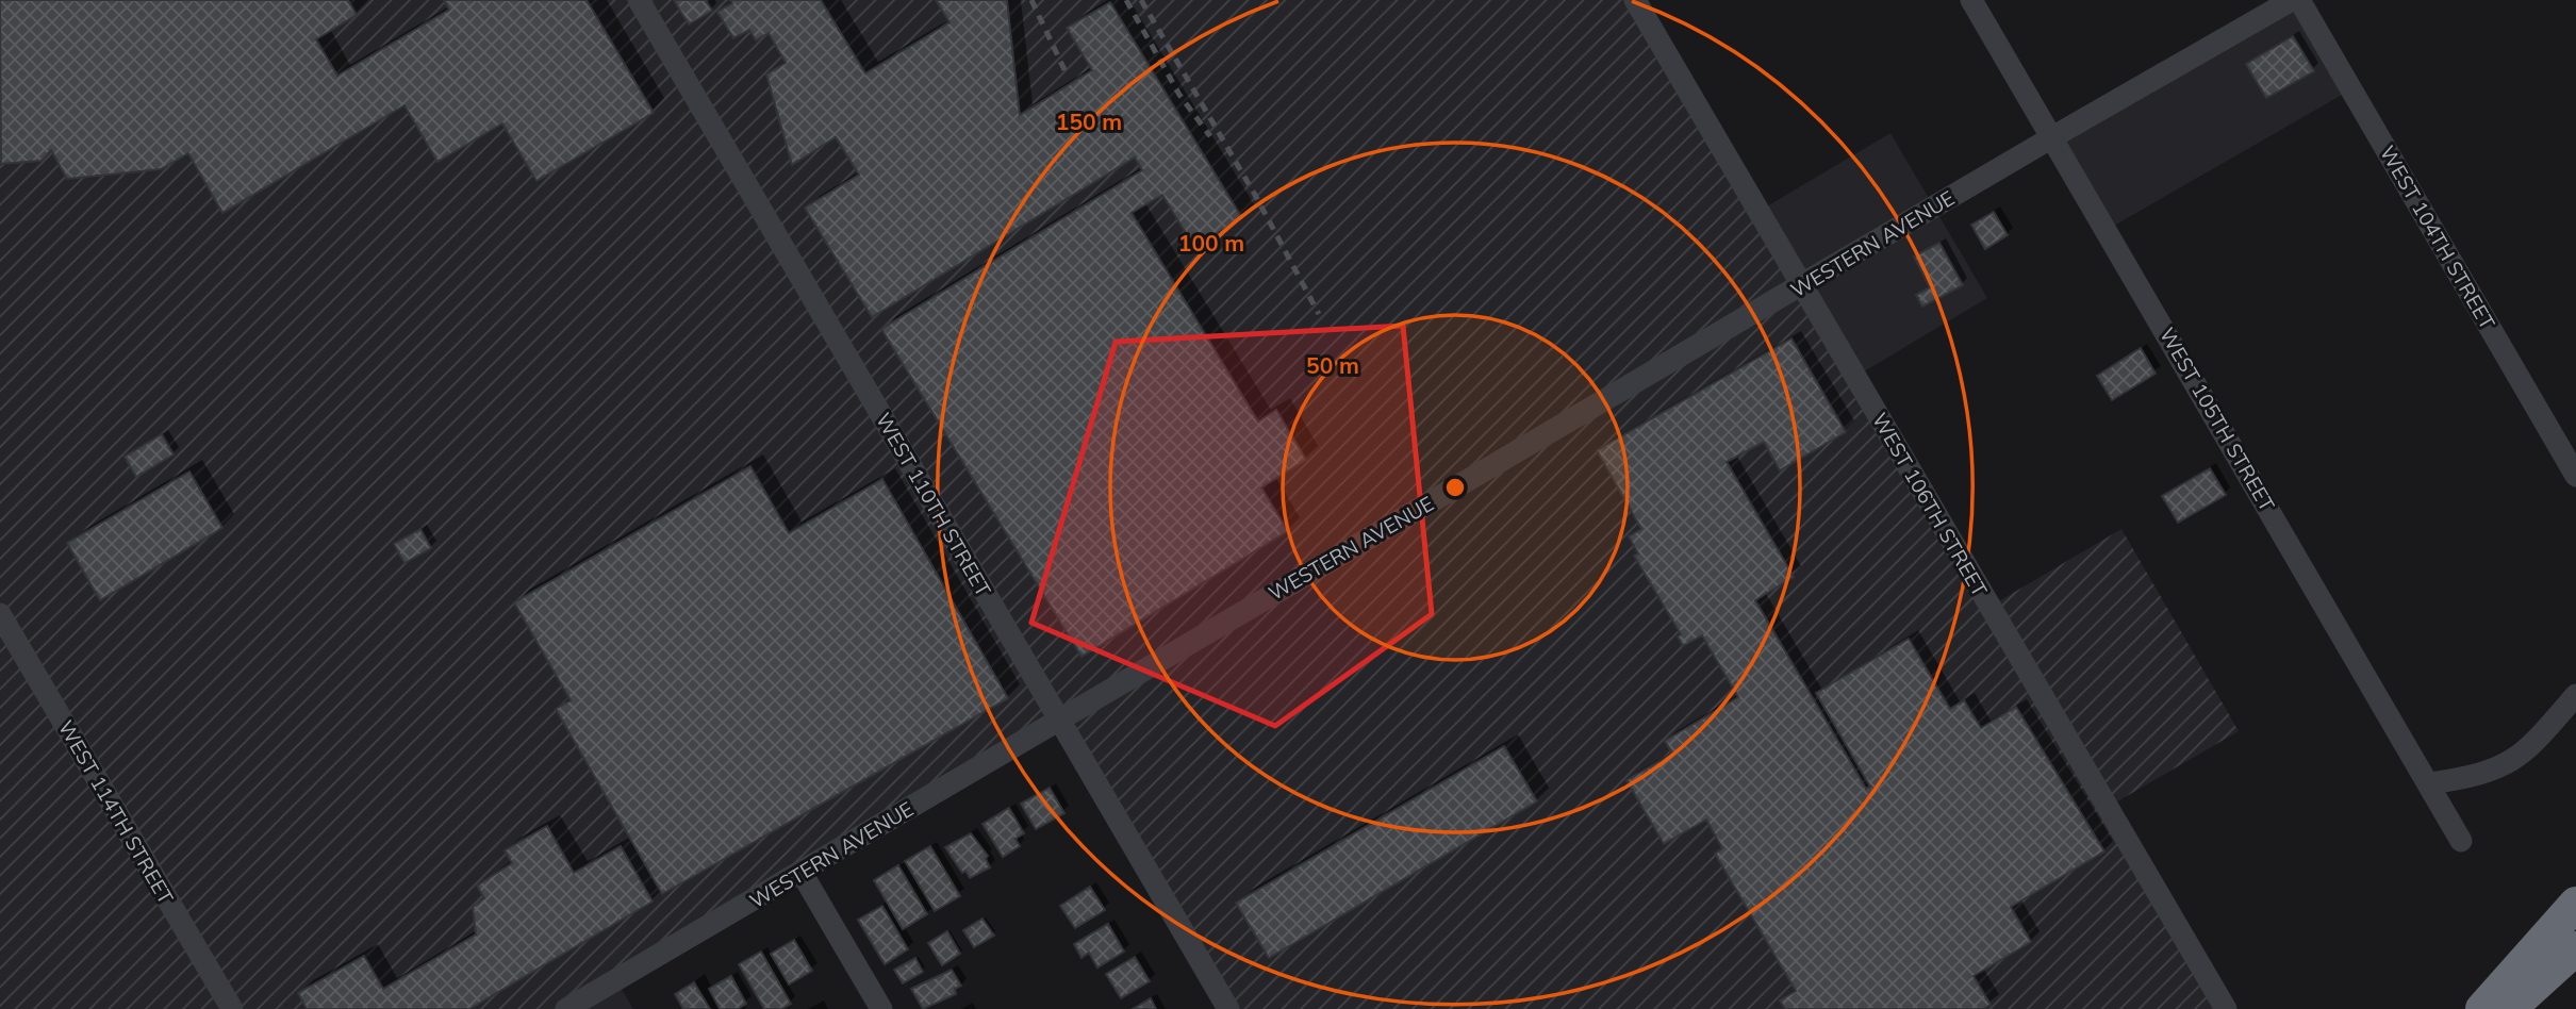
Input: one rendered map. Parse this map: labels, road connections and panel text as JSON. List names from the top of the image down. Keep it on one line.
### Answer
{"streets":{"street":["WEST 104TH STREET","WESTERN AVENUE","WEST 105TH STREET","WEST 110TH STREET","WEST 106TH STREET","WEST 114TH STREET"]},"crossings":[["WESTERN AVENUE","WEST 105TH STREET"],["WESTERN AVENUE","WEST 110TH STREET"],["WESTERN AVENUE","WEST 106TH STREET"]],"rings":["150 m","100 m","50 m"]}
